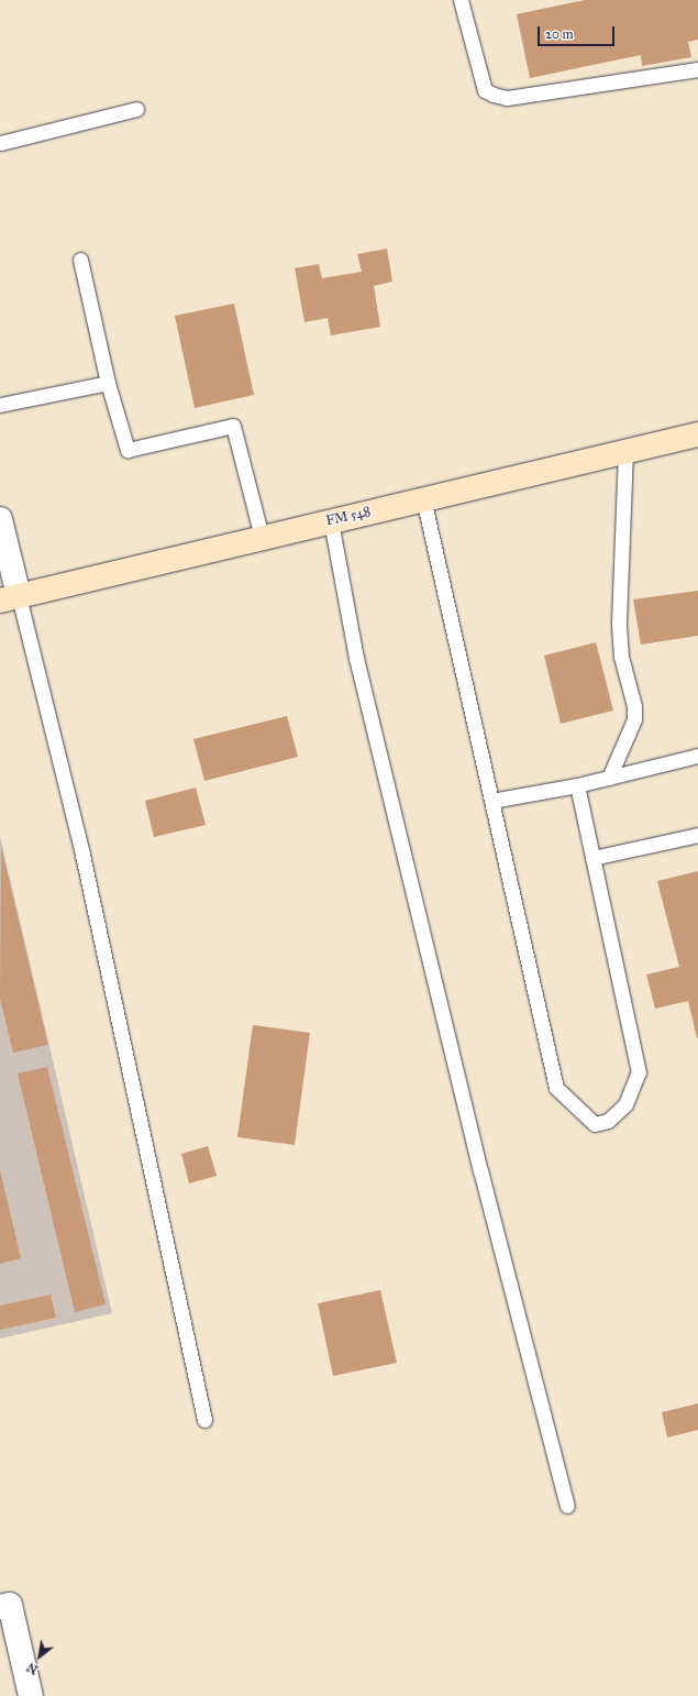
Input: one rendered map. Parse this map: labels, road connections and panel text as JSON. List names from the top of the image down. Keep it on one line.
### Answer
{"streets":{"main road":["FM 548"]},"scale_bar":"20 m","north":"bottom left"}
